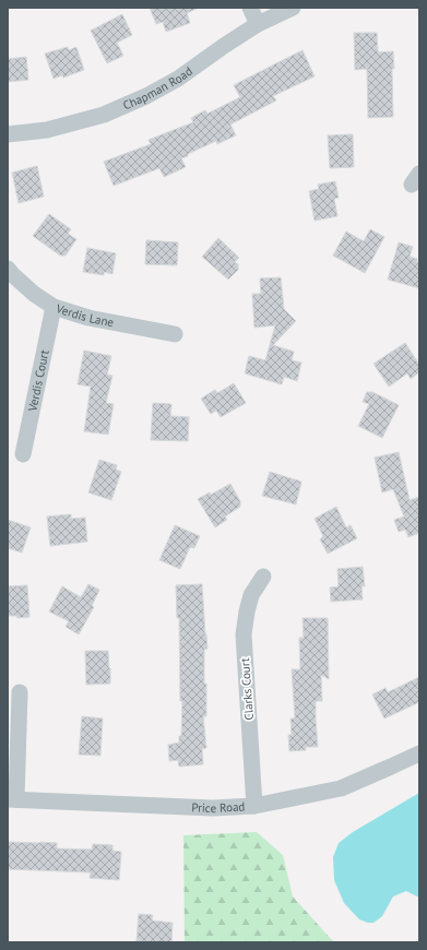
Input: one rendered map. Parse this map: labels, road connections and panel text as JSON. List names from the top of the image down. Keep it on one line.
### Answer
{"streets":{"street":["Chapman Road","Verdis Lane","Verdis Court","Clarks Court","Price Road"]},"crossings":[["Verdis Lane","Verdis Court"],["Clarks Court","Price Road"]]}
